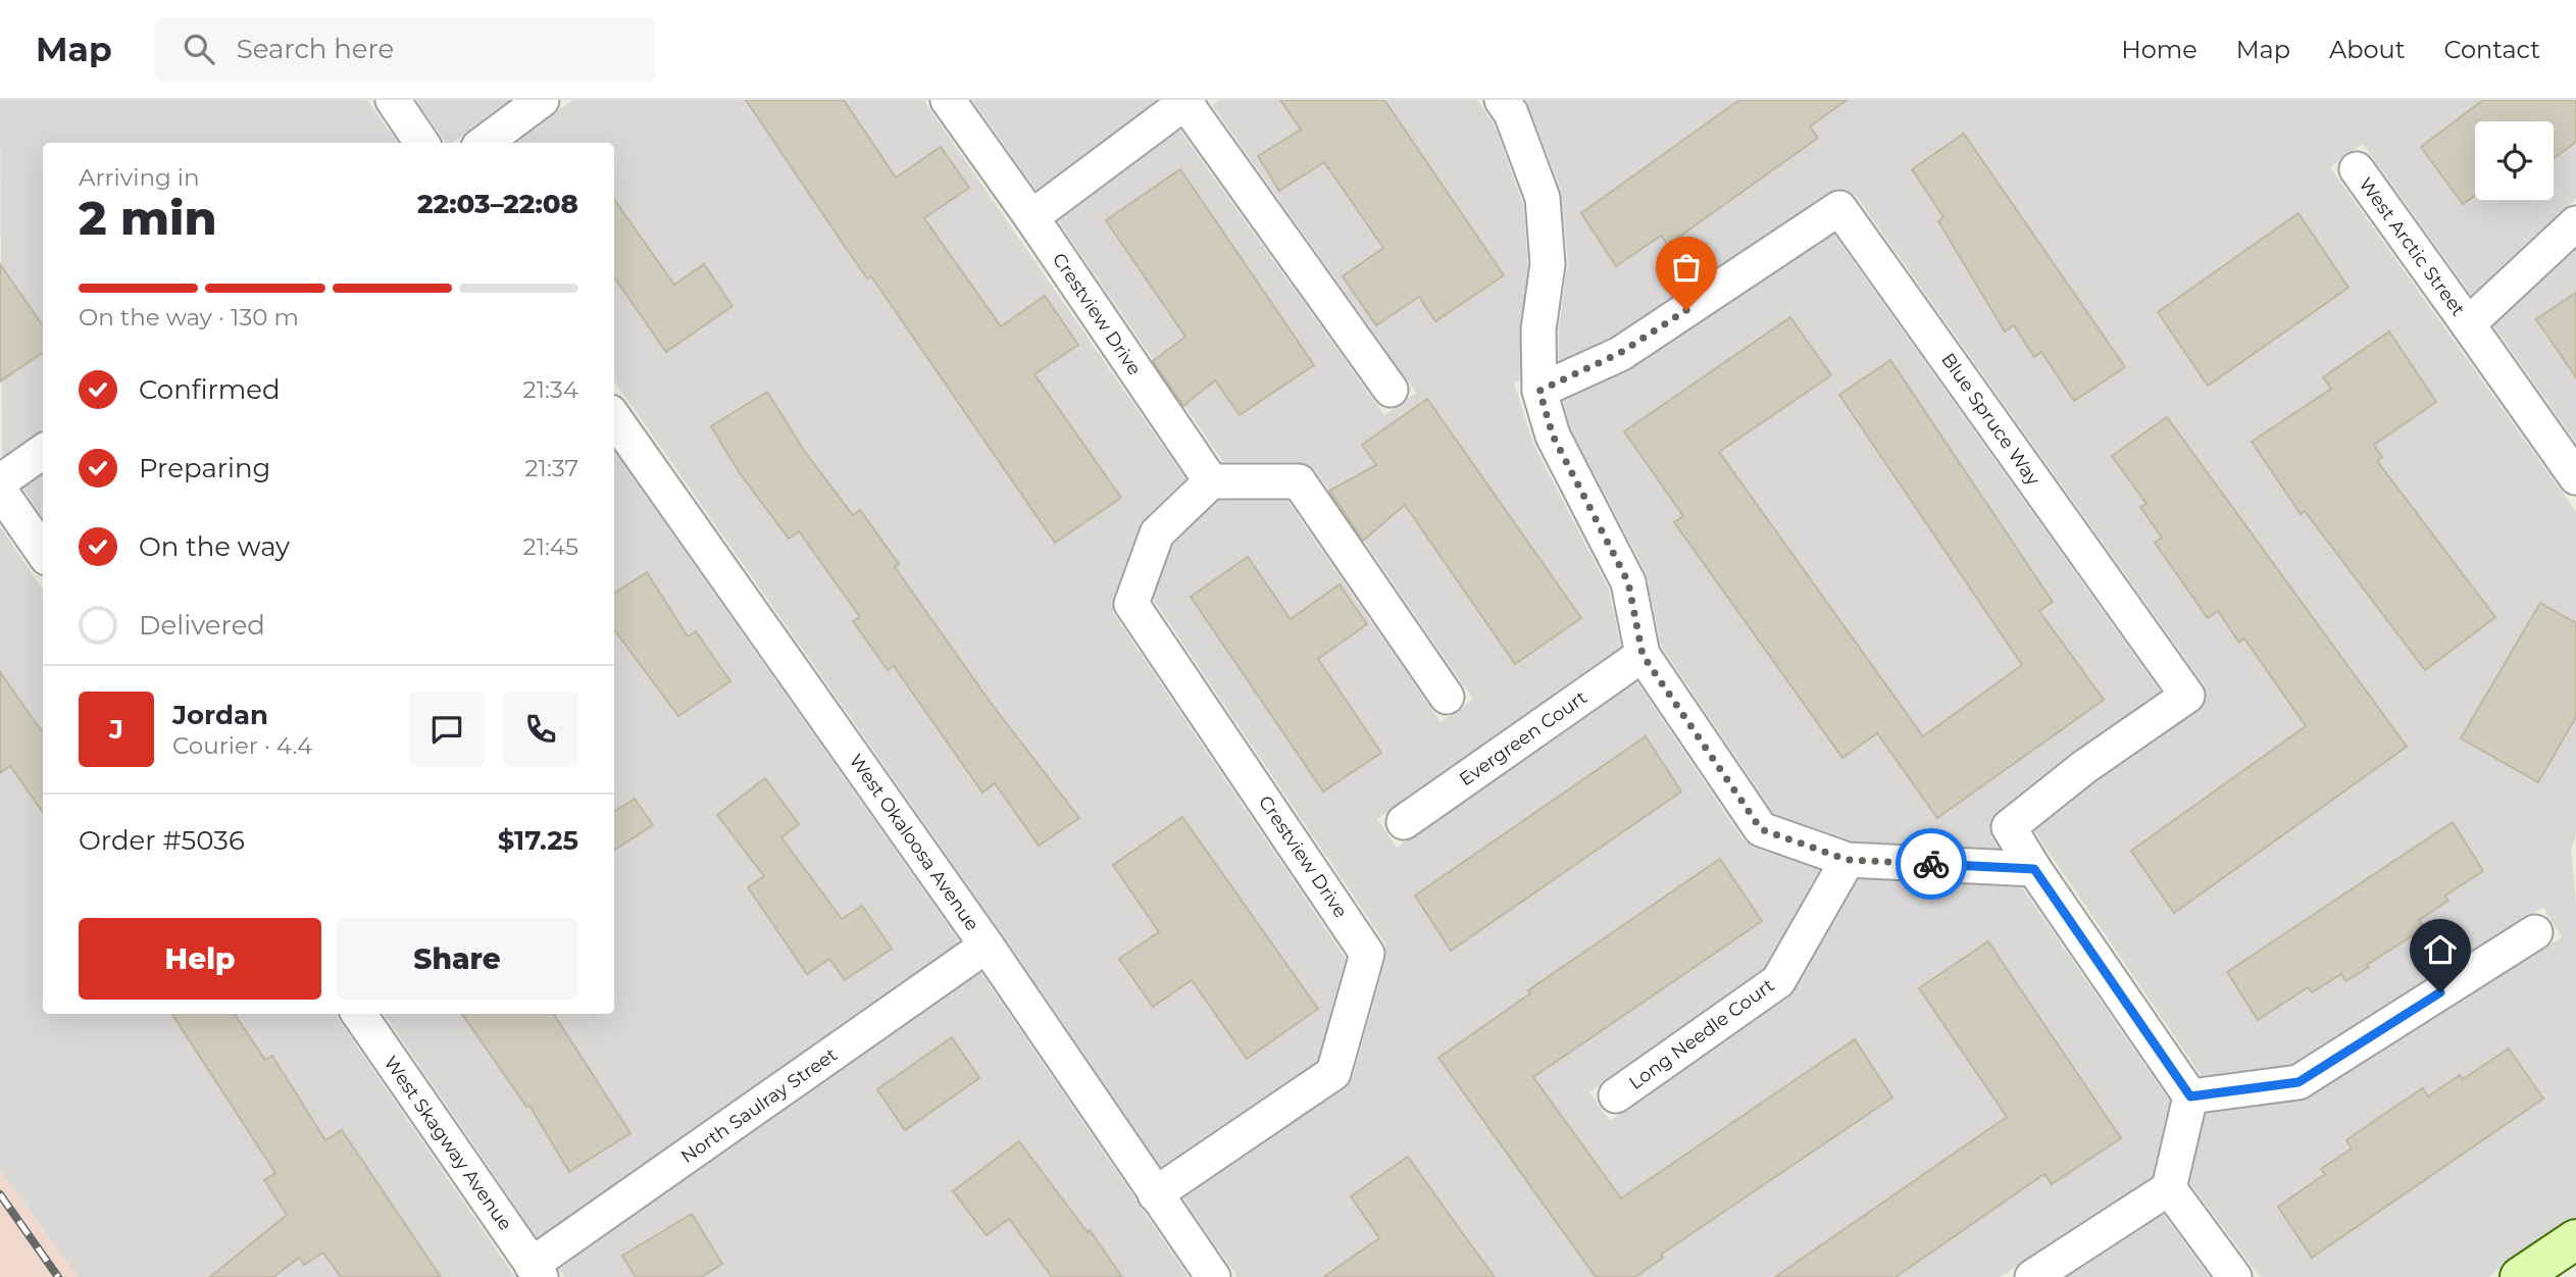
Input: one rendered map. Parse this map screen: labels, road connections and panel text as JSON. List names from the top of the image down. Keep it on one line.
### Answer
{"streets":{"street":["West Arctic Street","Crestview Drive","Blue Spruce Way","Evergreen Court","West Okaloosa Avenue","Long Needle Court","North Saulray Street","West Skagway Avenue"]},"crossings":[["Crestview Drive","West Okaloosa Avenue"],["West Okaloosa Avenue","North Saulray Street"],["North Saulray Street","West Skagway Avenue"]],"page":{"header":"Map","search":"Search here","nav":["Home","Map","About","Contact"],"heading":["2 min","Arriving in","22:03–22:08"],"panel":["Jordan","Courier · 4.4","Order #5036","$17.25"],"bar":"On the way · 130 m","list":[["Confirmed","21:34"],["Preparing","21:37"],["On the way","21:45"],"Delivered"],"round":"J","buttons":["Help","Share"]}}
